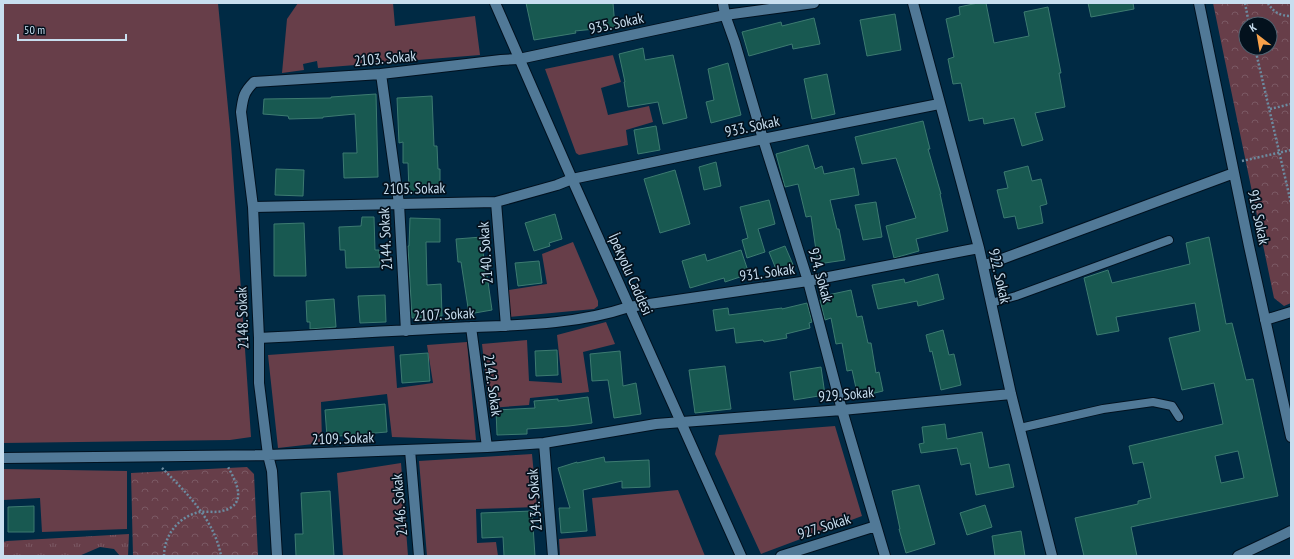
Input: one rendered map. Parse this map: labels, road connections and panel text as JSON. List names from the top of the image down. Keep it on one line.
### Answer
{"streets":{"street":["935. Sokak","2103. Sokak","933. Sokak","2105. Sokak","918. Sokak","2144. Sokak","2140. Sokak","931. Sokak","İpekyolu Caddesi","924. Sokak","922. Sokak","2107. Sokak","2148. Sokak","2142. Sokak","929. Sokak","2109. Sokak","2134. Sokak","2146. Sokak","927. Sokak"]},"crossings":[["935. Sokak","2103. Sokak"],["935. Sokak","İpekyolu Caddesi"],["935. Sokak","924. Sokak"],["2103. Sokak","2144. Sokak"],["2103. Sokak","İpekyolu Caddesi"],["2103. Sokak","2148. Sokak"],["933. Sokak","2105. Sokak"],["933. Sokak","İpekyolu Caddesi"],["933. Sokak","924. Sokak"],["933. Sokak","922. Sokak"],["2105. Sokak","2144. Sokak"],["2105. Sokak","2140. Sokak"],["2105. Sokak","İpekyolu Caddesi"],["2105. Sokak","2148. Sokak"],["2144. Sokak","2107. Sokak"],["2140. Sokak","2107. Sokak"],["931. Sokak","İpekyolu Caddesi"],["931. Sokak","924. Sokak"],["931. Sokak","922. Sokak"],["931. Sokak","2107. Sokak"],["İpekyolu Caddesi","2107. Sokak"],["İpekyolu Caddesi","929. Sokak"],["İpekyolu Caddesi","2109. Sokak"],["924. Sokak","929. Sokak"],["924. Sokak","927. Sokak"],["922. Sokak","929. Sokak"],["2107. Sokak","2148. Sokak"],["2107. Sokak","2142. Sokak"],["2148. Sokak","2109. Sokak"],["2142. Sokak","2109. Sokak"],["929. Sokak","2109. Sokak"],["2109. Sokak","2134. Sokak"],["2109. Sokak","2146. Sokak"]],"scale_bar":"50 m","north":"top left"}
